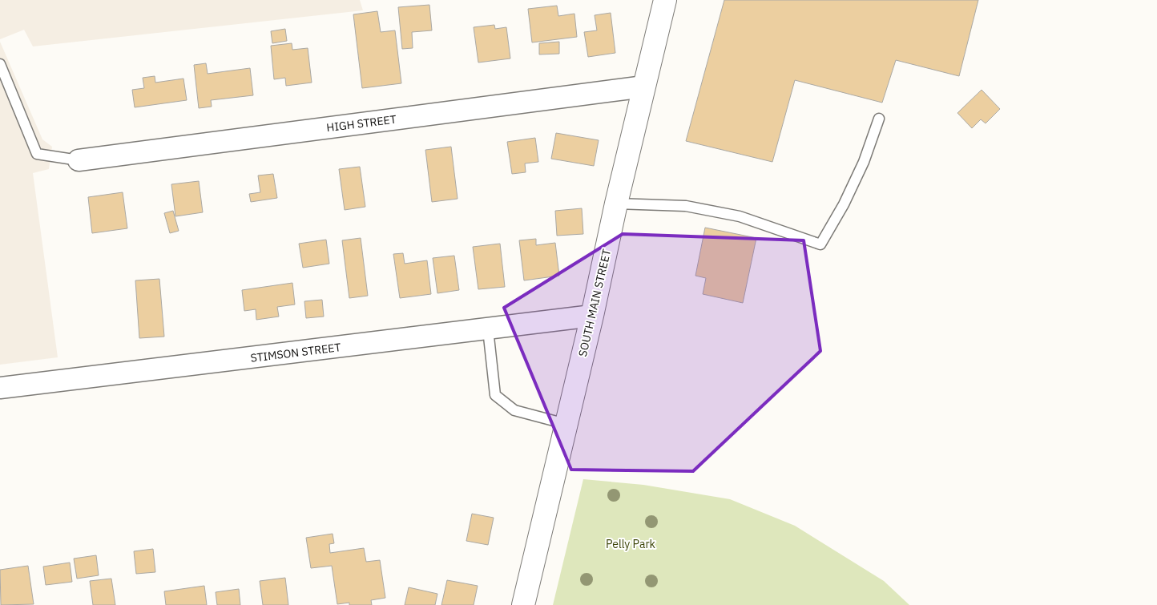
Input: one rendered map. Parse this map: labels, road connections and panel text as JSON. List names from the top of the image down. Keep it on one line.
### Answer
{"streets":{"main road":["SOUTH MAIN STREET"],"street":["HIGH STREET","STIMSON STREET"]},"crossings":[["HIGH STREET","SOUTH MAIN STREET"],["SOUTH MAIN STREET","STIMSON STREET"]],"parks":["Pelly Park"]}
